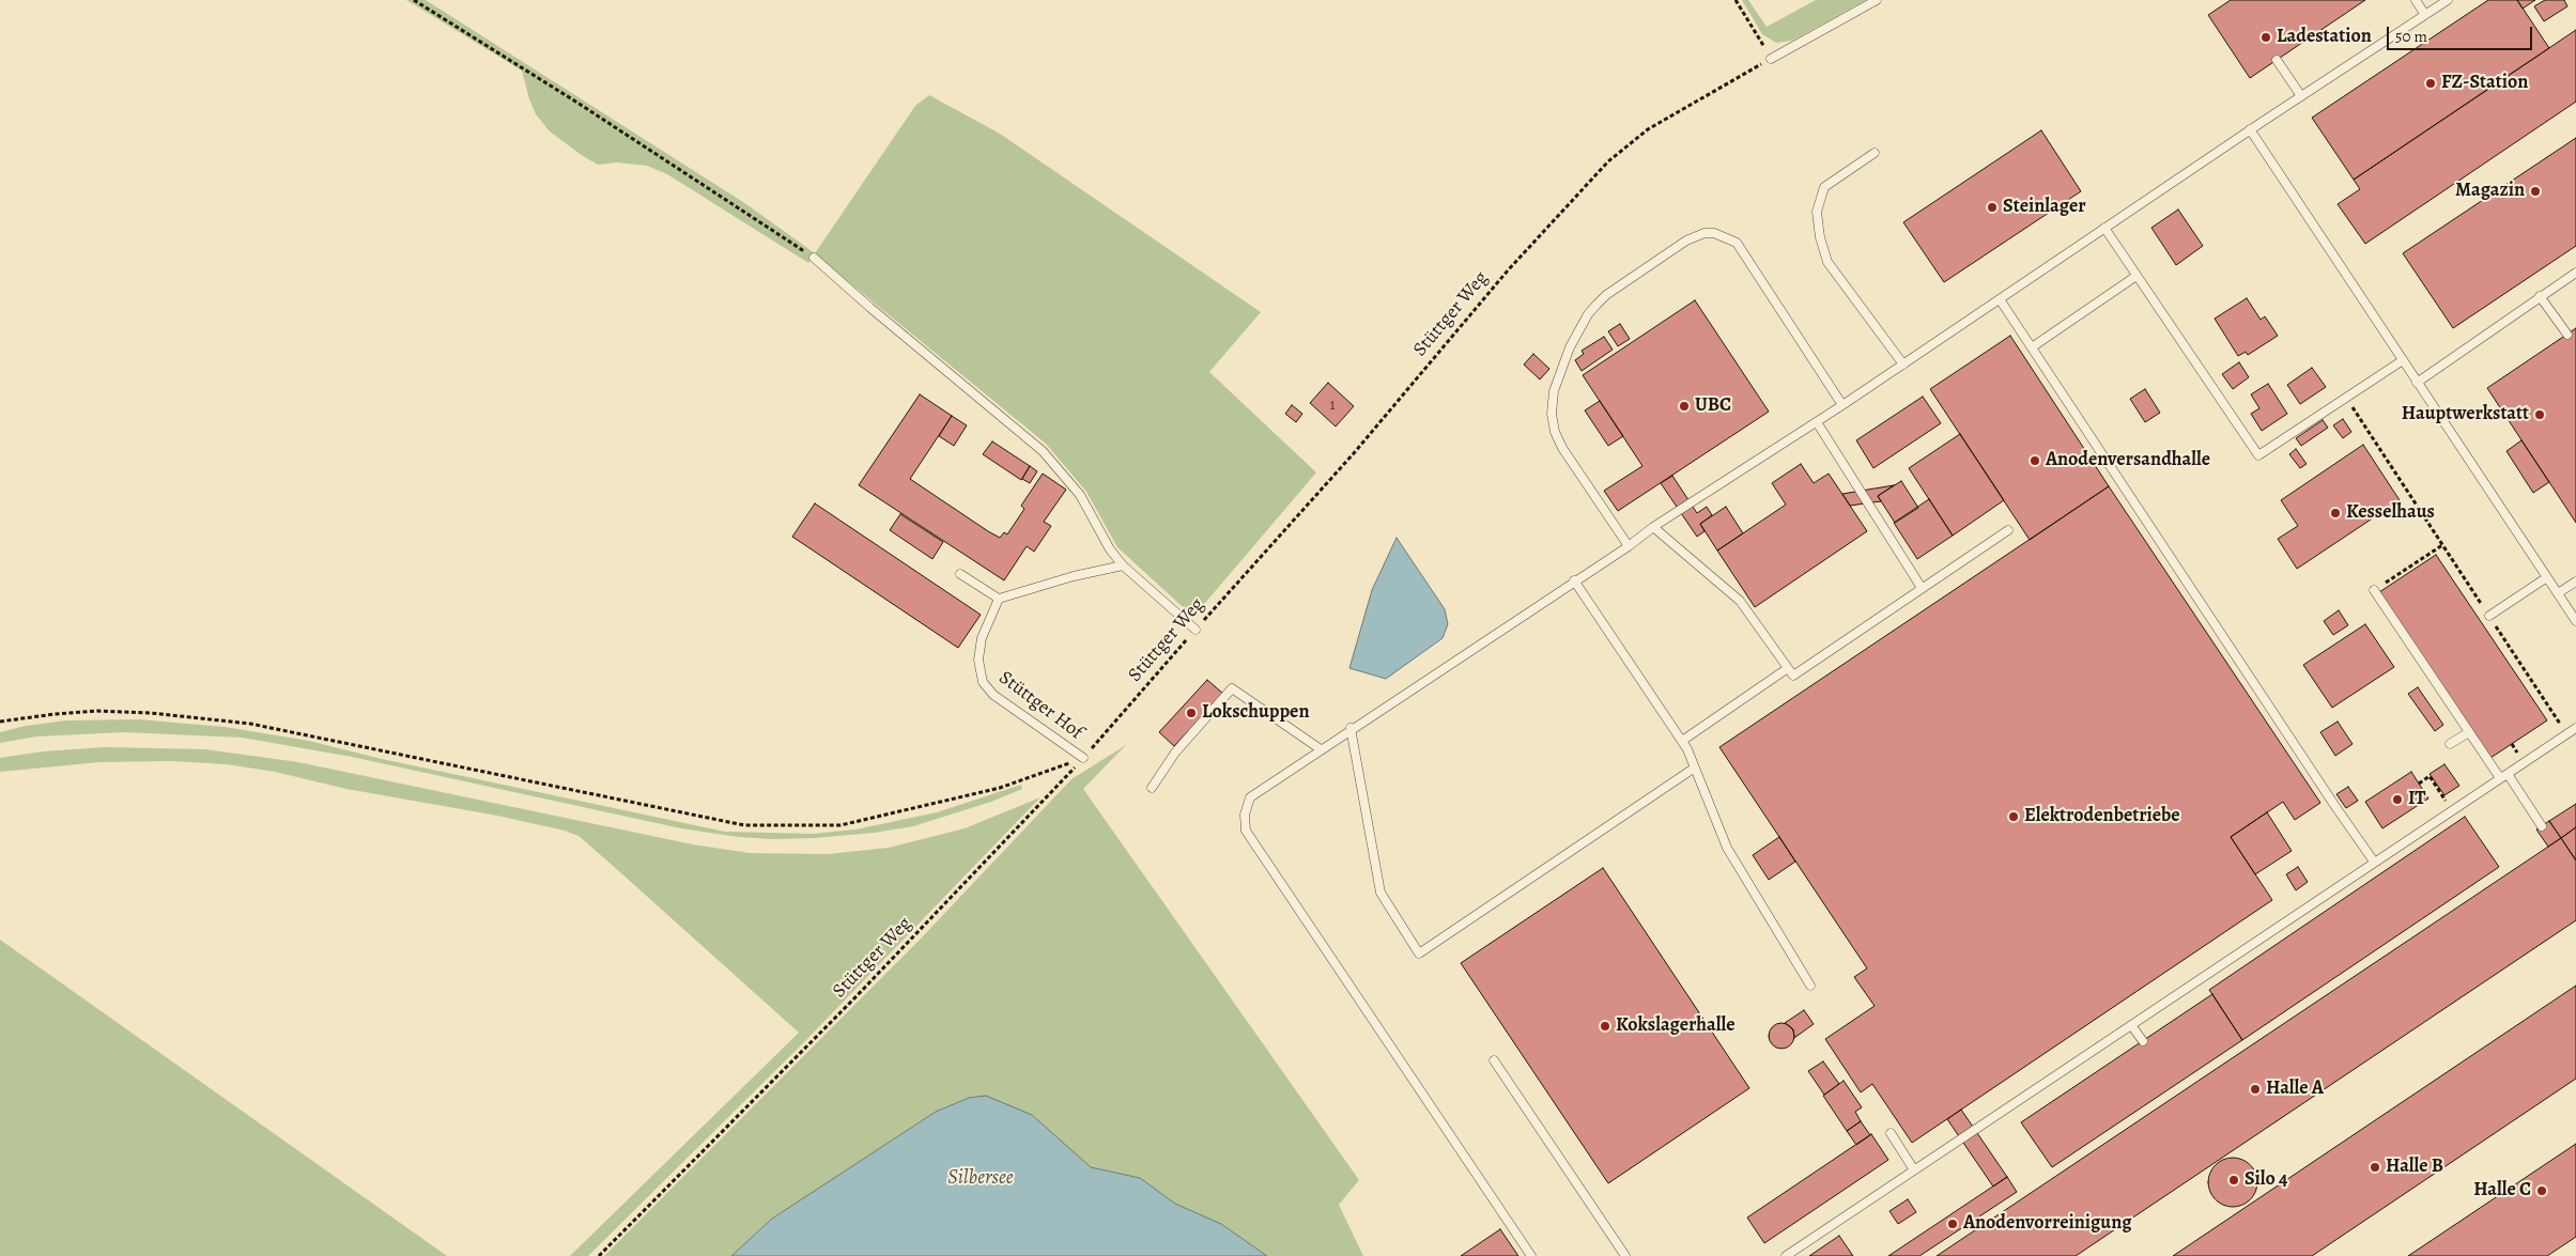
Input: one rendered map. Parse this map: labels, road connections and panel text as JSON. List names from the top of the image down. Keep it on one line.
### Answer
{"streets":{"lane":["Stüttger Hof"],"path":["Stüttger Weg"]},"crossings":[["Stüttger Weg","Stüttger Hof"]],"water":["Silbersee"],"places":["Ladestation","FZ-Station","Magazin","Steinlager","UBC","Hauptwerkstatt","Anodenversandhalle","Kesselhaus","Lokschuppen","IT","Elektrodenbetriebe","Kokslagerhalle","Halle A","Halle B","Silo 4","Halle C","Anodenvorreinigung"],"house_numbers":["1"],"scale_bar":"50 m"}
